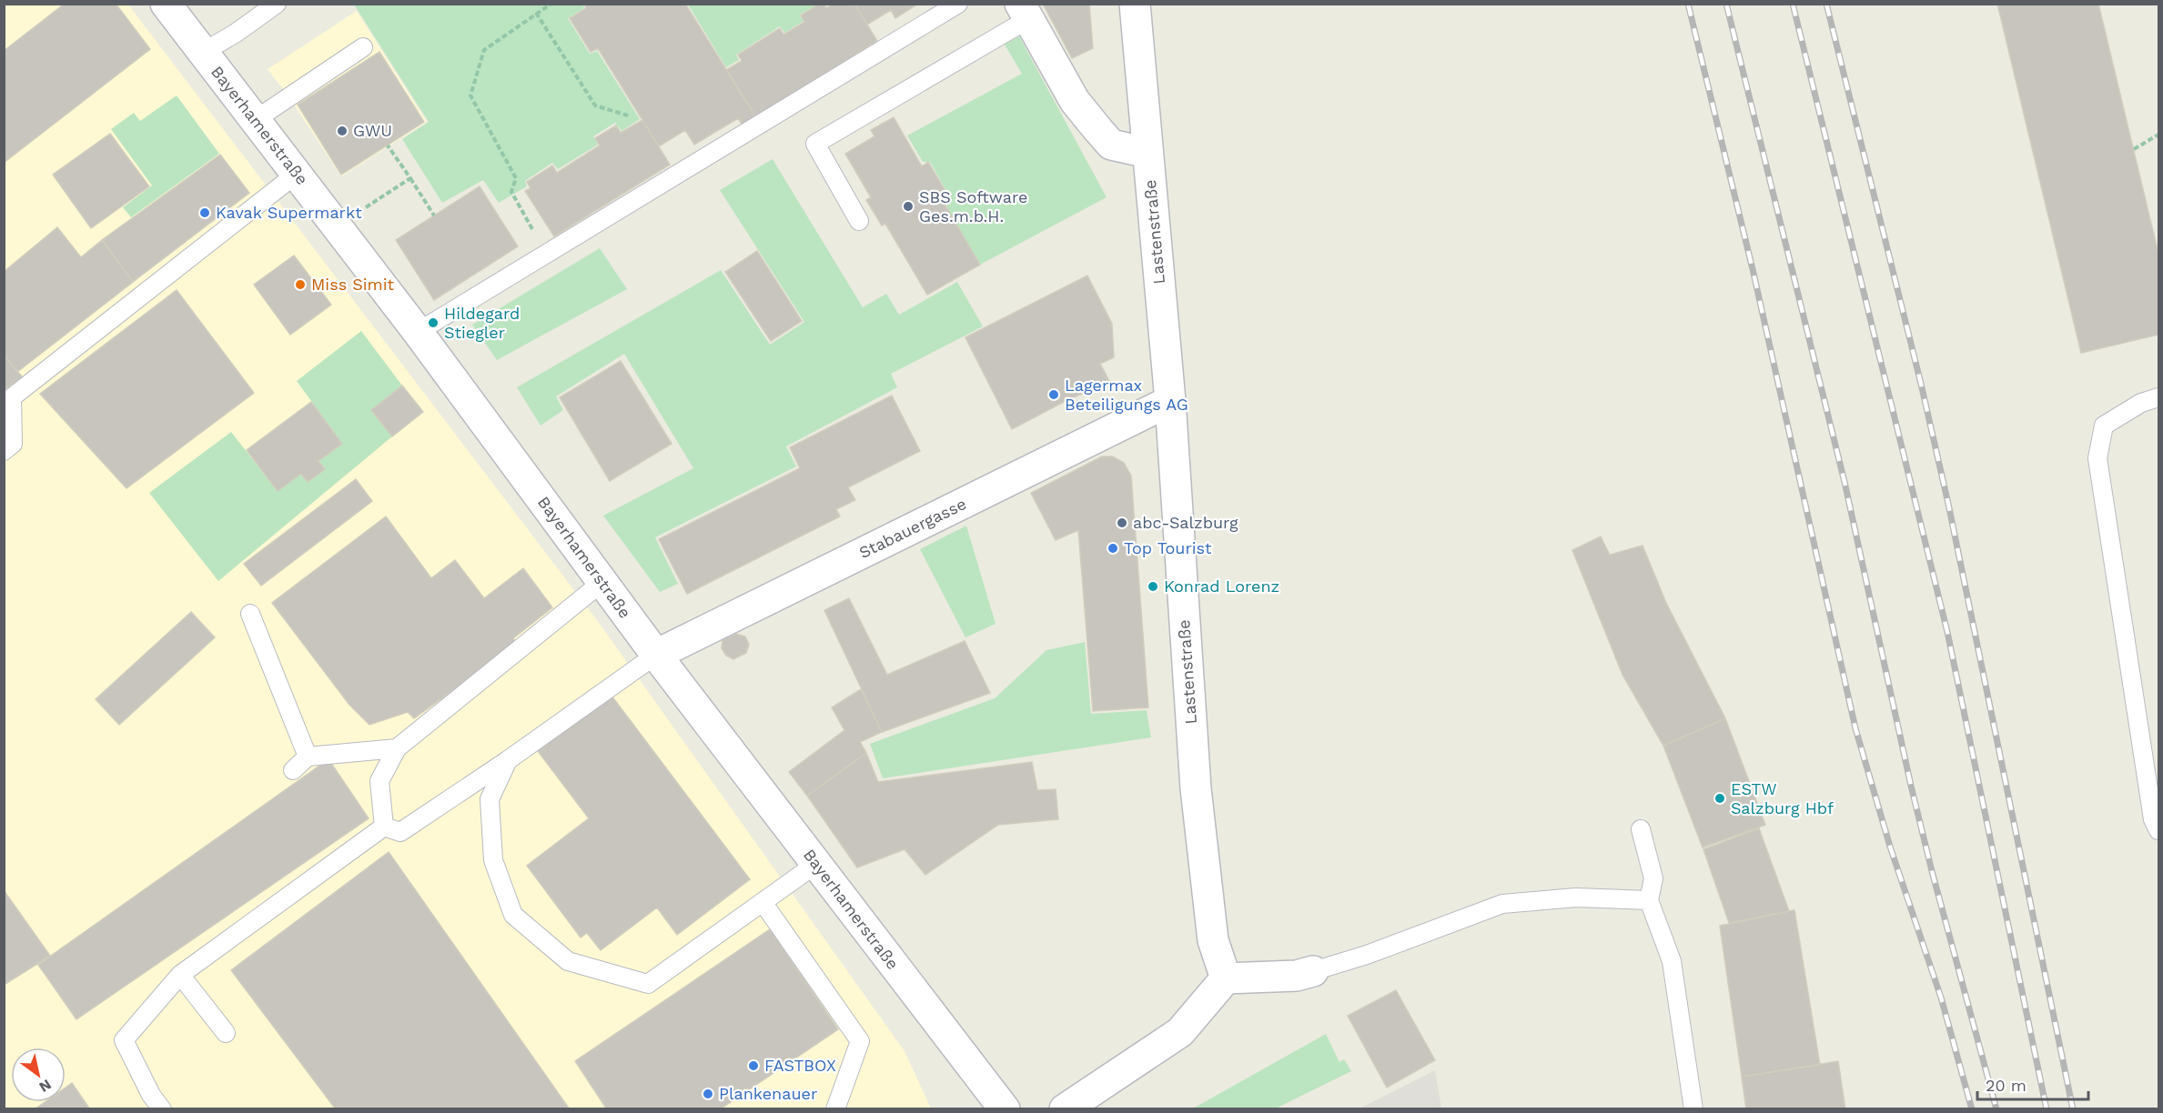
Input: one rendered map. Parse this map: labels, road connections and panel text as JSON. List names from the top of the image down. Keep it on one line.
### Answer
{"streets":{"street":["Bayerhamerstraße","Lastenstraße","Stabauergasse"]},"crossings":[["Bayerhamerstraße","Stabauergasse"],["Lastenstraße","Stabauergasse"]],"places":["GWU","SBS Software Ges.m.b.H.","Kavak Supermarkt","Miss Simit","Hildegard Stiegler","Lagermax Beteiligungs AG","abc-Salzburg","Top Tourist","Konrad Lorenz","ESTW Salzburg Hbf","FASTBOX","Plankenauer"],"scale_bar":"20 m","north":"bottom right"}
